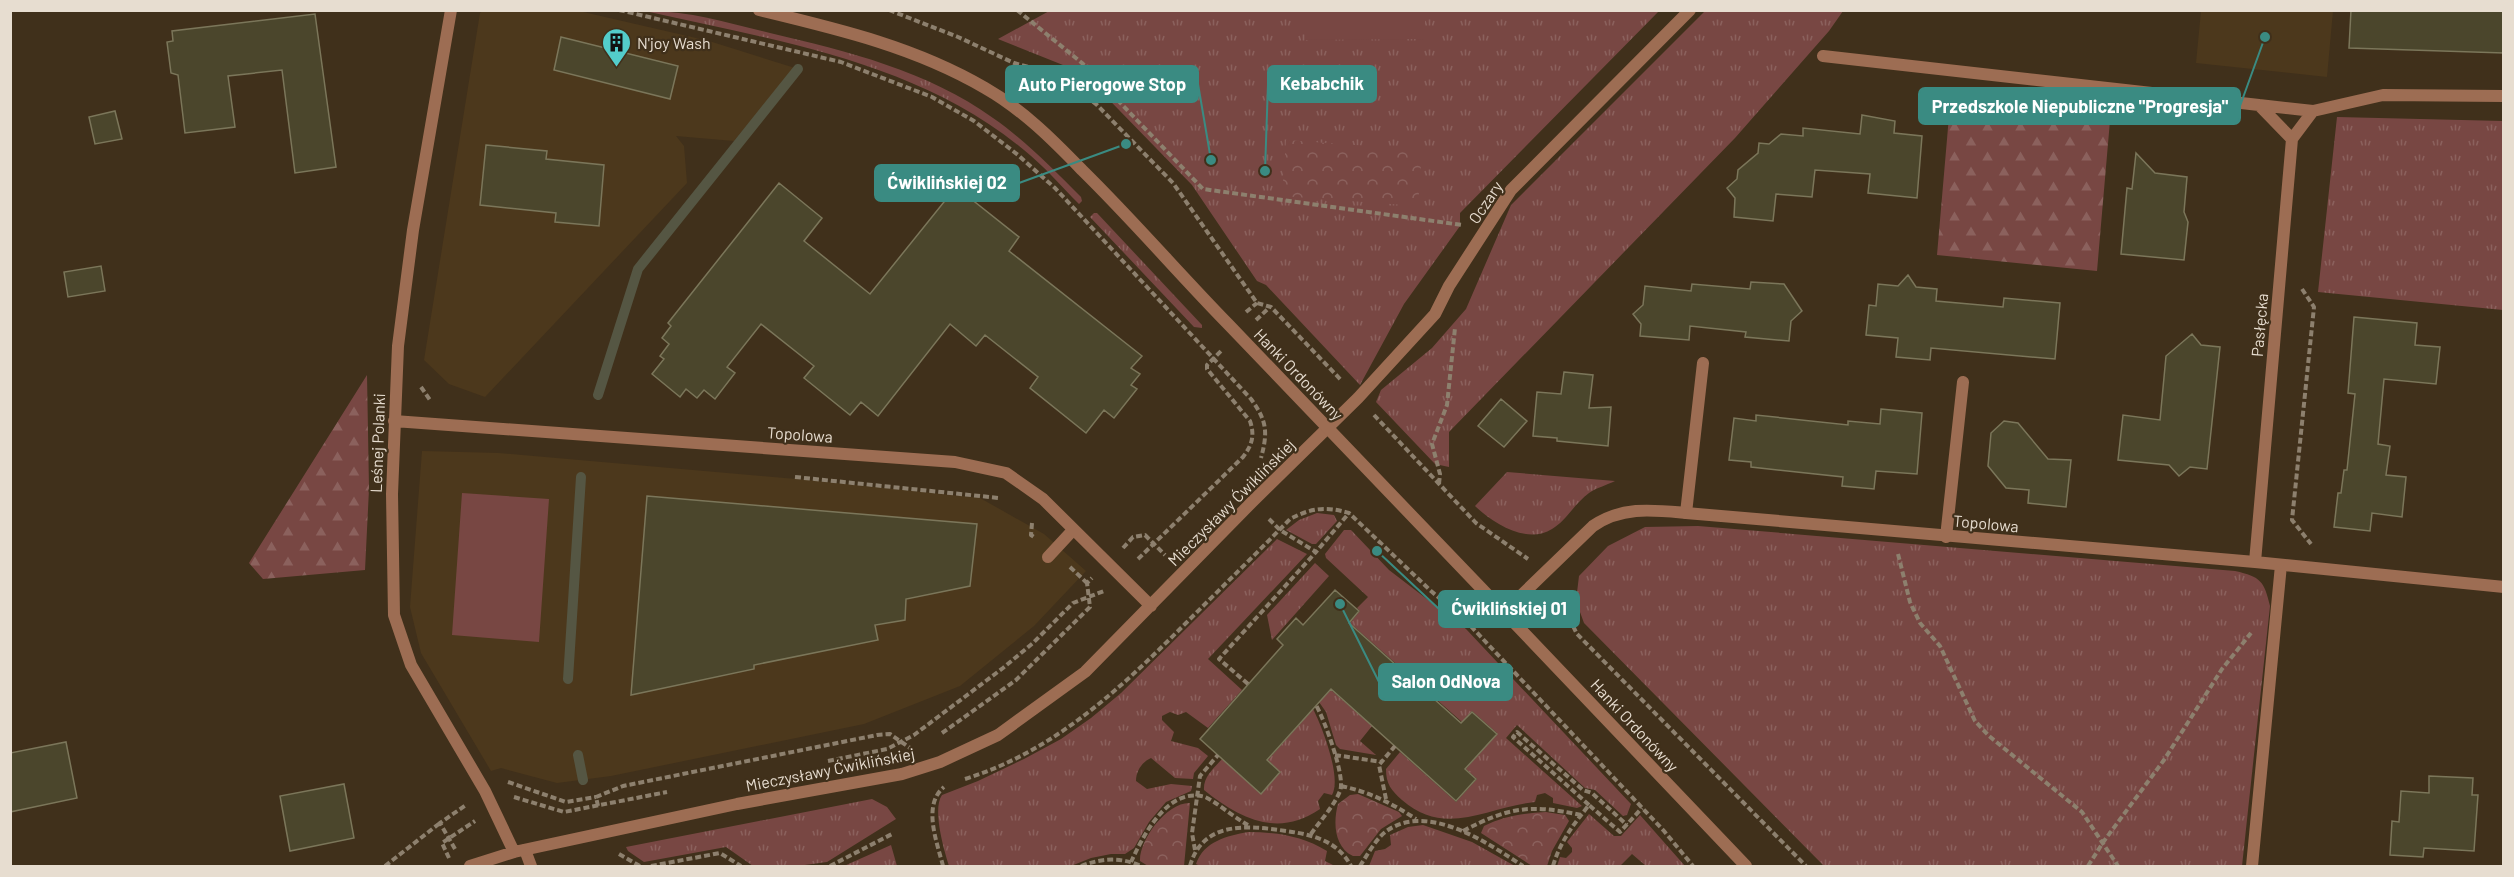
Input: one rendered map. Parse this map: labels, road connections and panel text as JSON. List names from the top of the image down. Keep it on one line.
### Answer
{"streets":{"street":["Oczary","Pasłęcka","Hanki Ordonówny","Topolowa","Leśnej Polanki","Mieczysławy Ćwiklińskiej"]},"crossings":[["Oczary","Hanki Ordonówny"],["Oczary","Mieczysławy Ćwiklińskiej"],["Pasłęcka","Topolowa"],["Hanki Ordonówny","Topolowa"],["Hanki Ordonówny","Mieczysławy Ćwiklińskiej"],["Topolowa","Leśnej Polanki"],["Topolowa","Mieczysławy Ćwiklińskiej"],["Leśnej Polanki","Mieczysławy Ćwiklińskiej"]],"places":{"other":["Przedszkole Niepubliczne \"Progresja\"","Ćwiklińskiej 02","Auto Pierogowe Stop","Kebabchik","Ćwiklińskiej 01","Salon OdNova"],"building":["N'joy Wash"]}}
